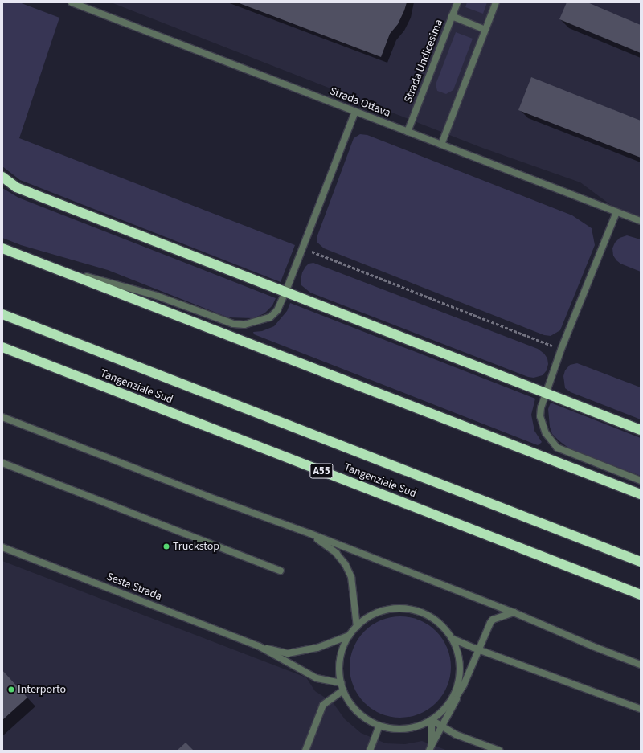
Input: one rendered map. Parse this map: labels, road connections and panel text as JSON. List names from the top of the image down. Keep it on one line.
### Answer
{"streets":{"highway":["Tangenziale Sud","A55"],"street":["Strada Undicesima","Strada Ottava","Sesta Strada"]},"crossings":[["Strada Undicesima","Strada Ottava"]],"places":["Truckstop","Interporto"]}
